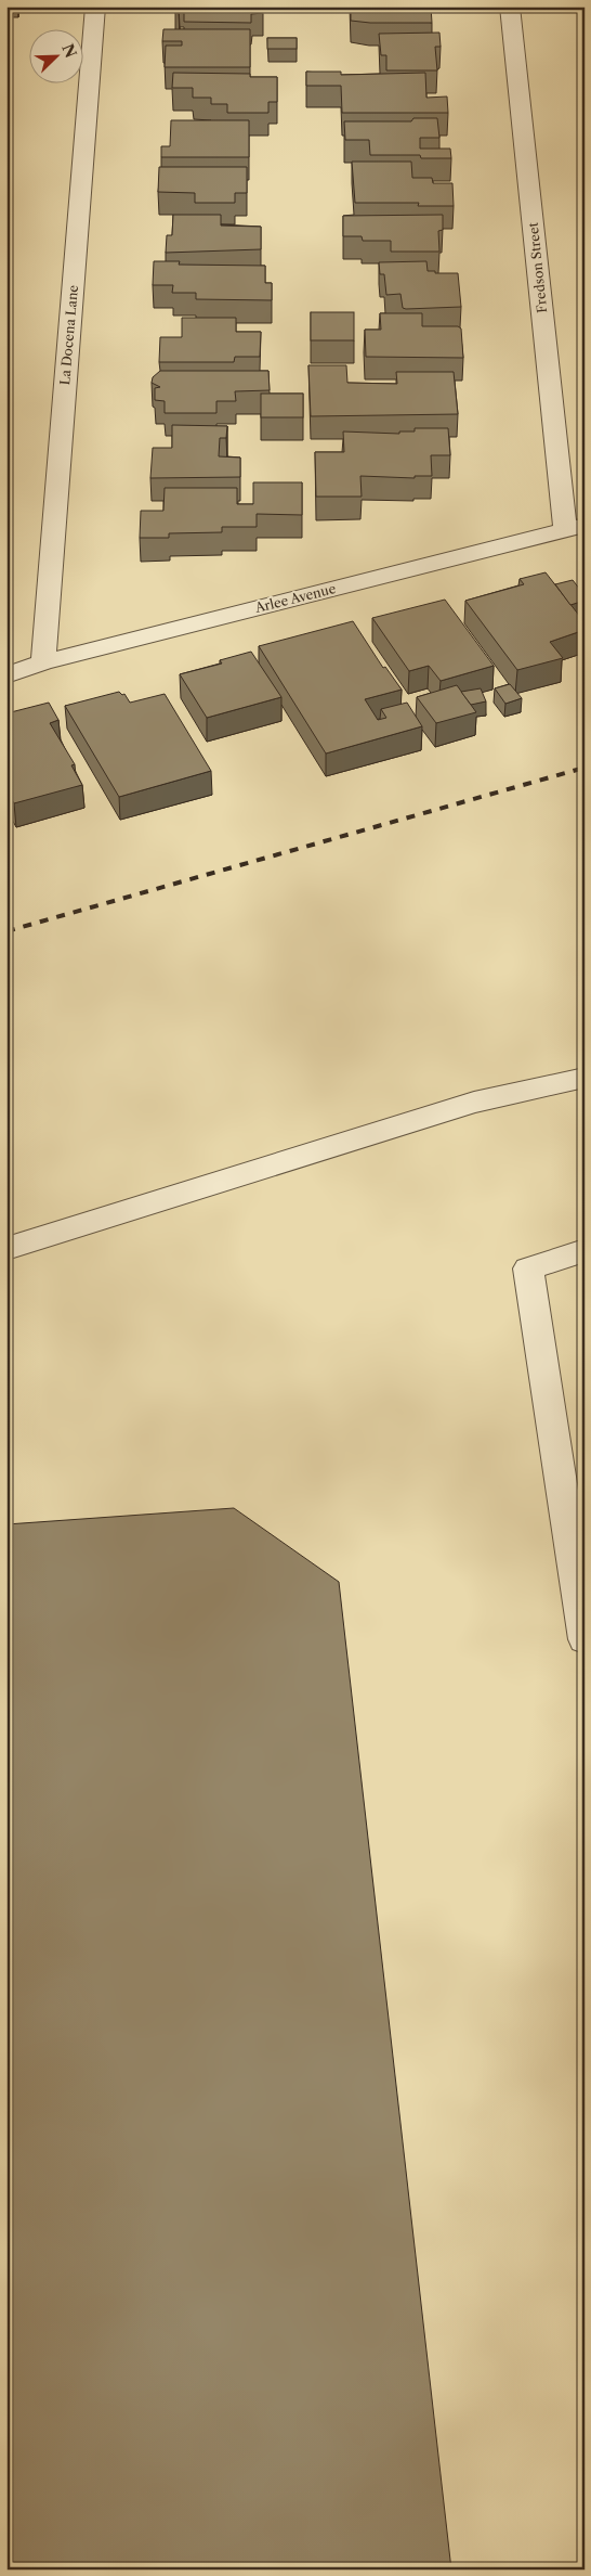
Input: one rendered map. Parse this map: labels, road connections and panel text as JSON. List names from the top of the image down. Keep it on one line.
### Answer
{"streets":{"street":["Fredson Street","La Docena Lane","Arlee Avenue"]},"crossings":[["Fredson Street","Arlee Avenue"],["La Docena Lane","Arlee Avenue"]],"north":"top right"}
